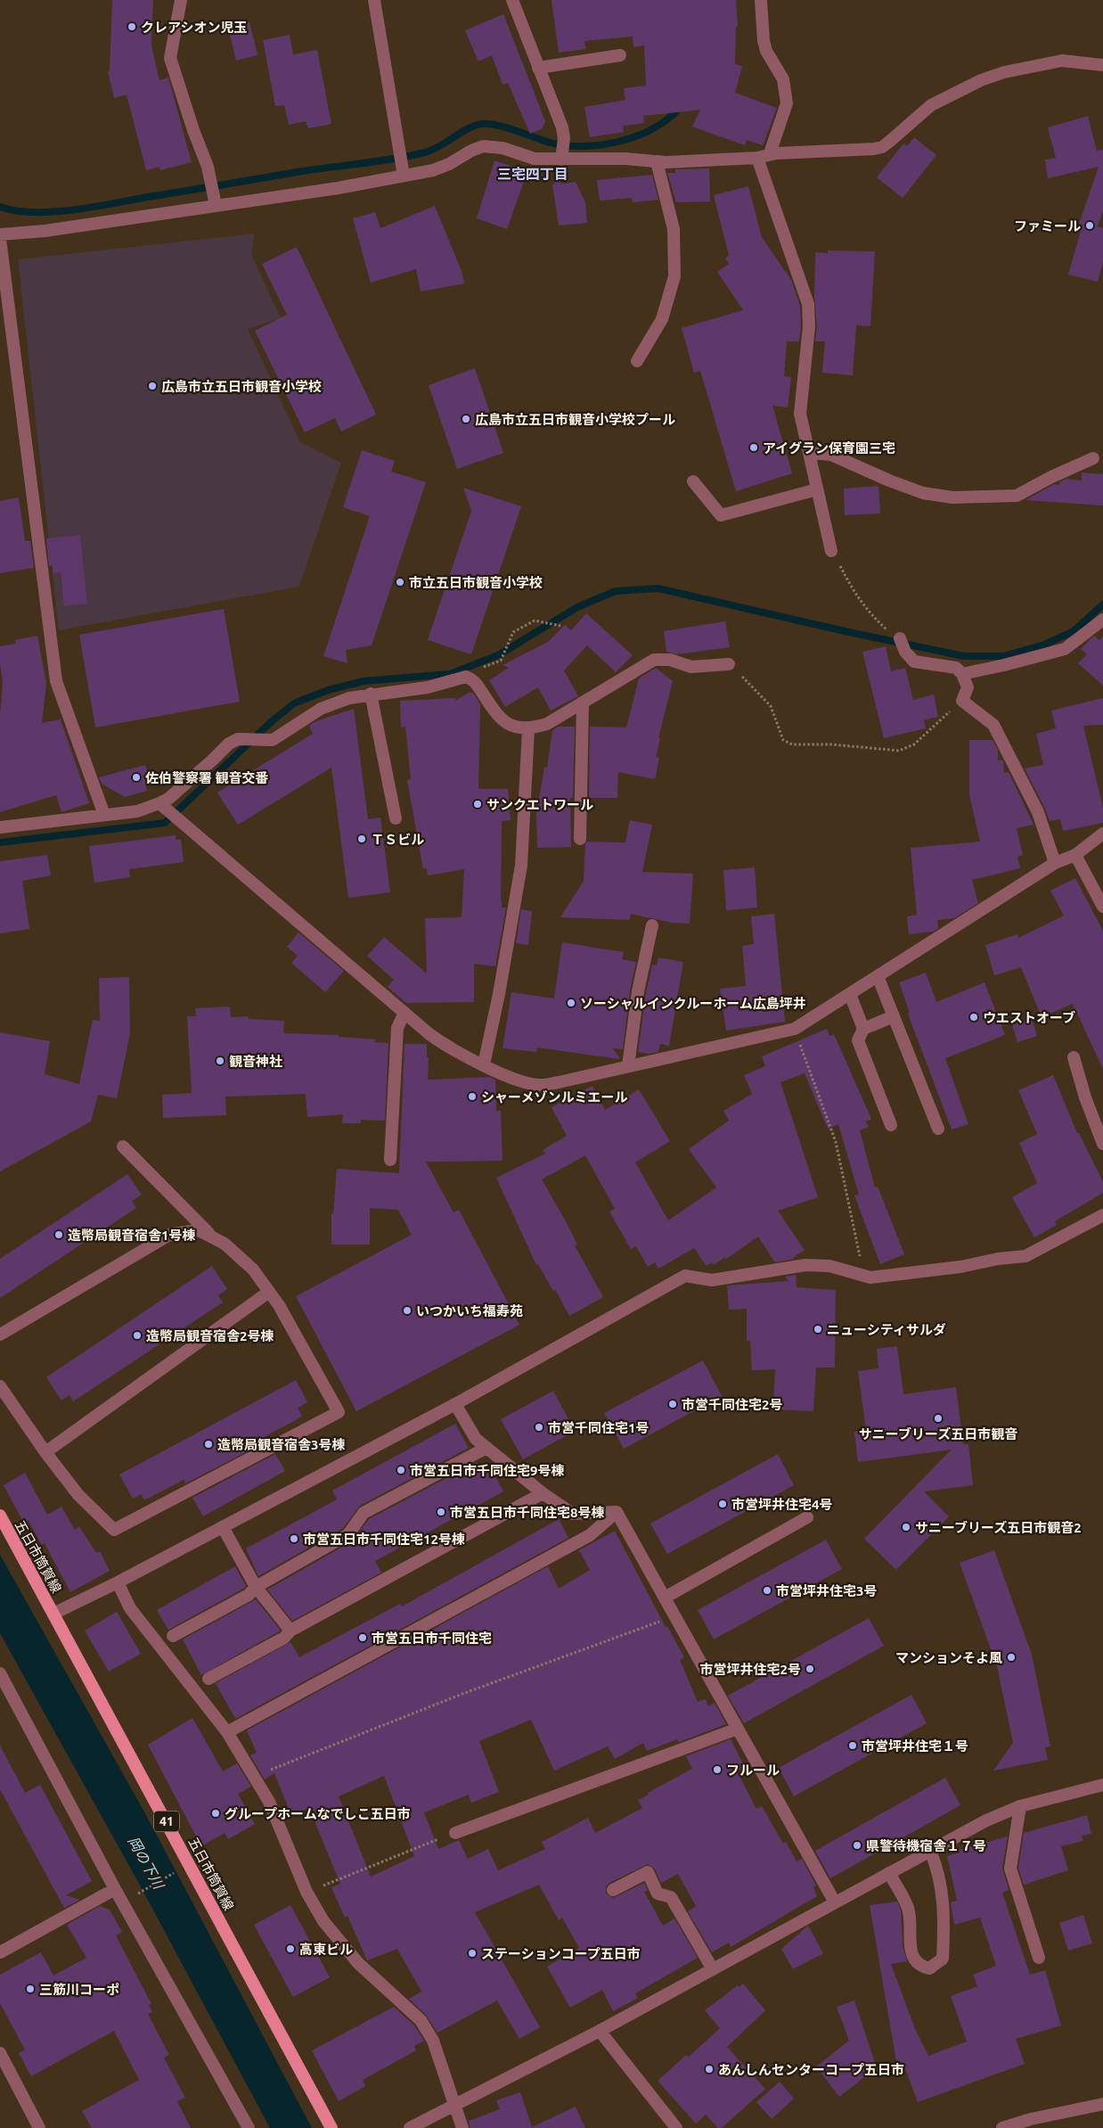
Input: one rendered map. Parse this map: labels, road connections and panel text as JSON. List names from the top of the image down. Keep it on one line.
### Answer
{"streets":{"main road":["五日市筒賀線","41"]},"districts":["三宅四丁目"],"water":["岡の下川"],"places":["クレアシオン児玉","ファミール","広島市立五日市観音小学校","広島市立五日市観音小学校プール","アイグラン保育園三宅","市立五日市観音小学校","佐伯警察署 観音交番","サンクエトワール","ＴＳビル","ソーシャルインクルーホーム広島坪井","ウエストオーブ","観音神社","シャーメゾンルミエール","造幣局観音宿舎1号棟","いつかいち福寿苑","ニューシティサルダ","造幣局観音宿舎2号棟","市営千同住宅2号","サニーブリーズ五日市観音","市営千同住宅1号","造幣局観音宿舎3号棟","市営五日市千同住宅9号棟","市営坪井住宅4号","市営五日市千同住宅8号棟","サニーブリーズ五日市観音2","市営五日市千同住宅12号棟","市営坪井住宅3号","市営五日市千同住宅","マンションそよ風","市営坪井住宅2号","市営坪井住宅１号","フルール","グループホームなでしこ五日市","県警待機宿舎１７号","高東ビル","ステーションコープ五日市","三筋川コーポ","あんしんセンターコープ五日市"]}
